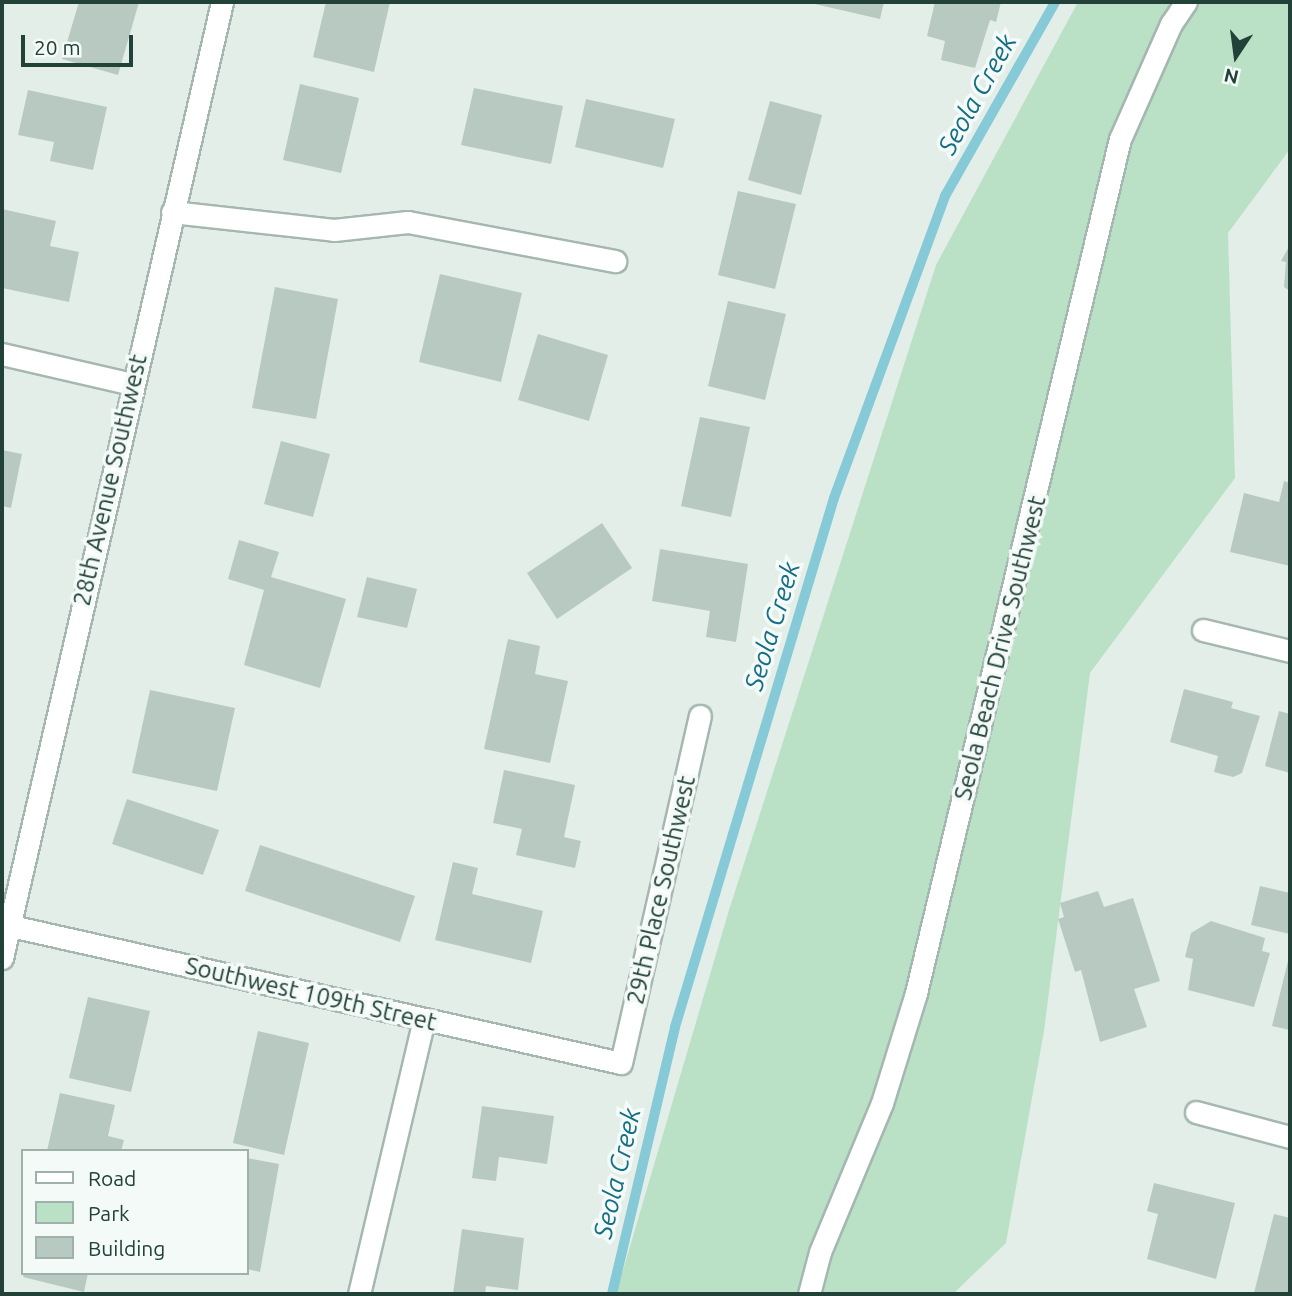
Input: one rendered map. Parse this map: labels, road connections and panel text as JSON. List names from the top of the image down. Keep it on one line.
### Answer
{"streets":{"street":["28th Avenue Southwest","Seola Beach Drive Southwest","29th Place Southwest","Southwest 109th Street"]},"crossings":[["28th Avenue Southwest","Southwest 109th Street"],["29th Place Southwest","Southwest 109th Street"]],"water":["Seola Creek"],"legend":["Road","Park","Building"],"scale_bar":"20 m","north":"bottom"}
